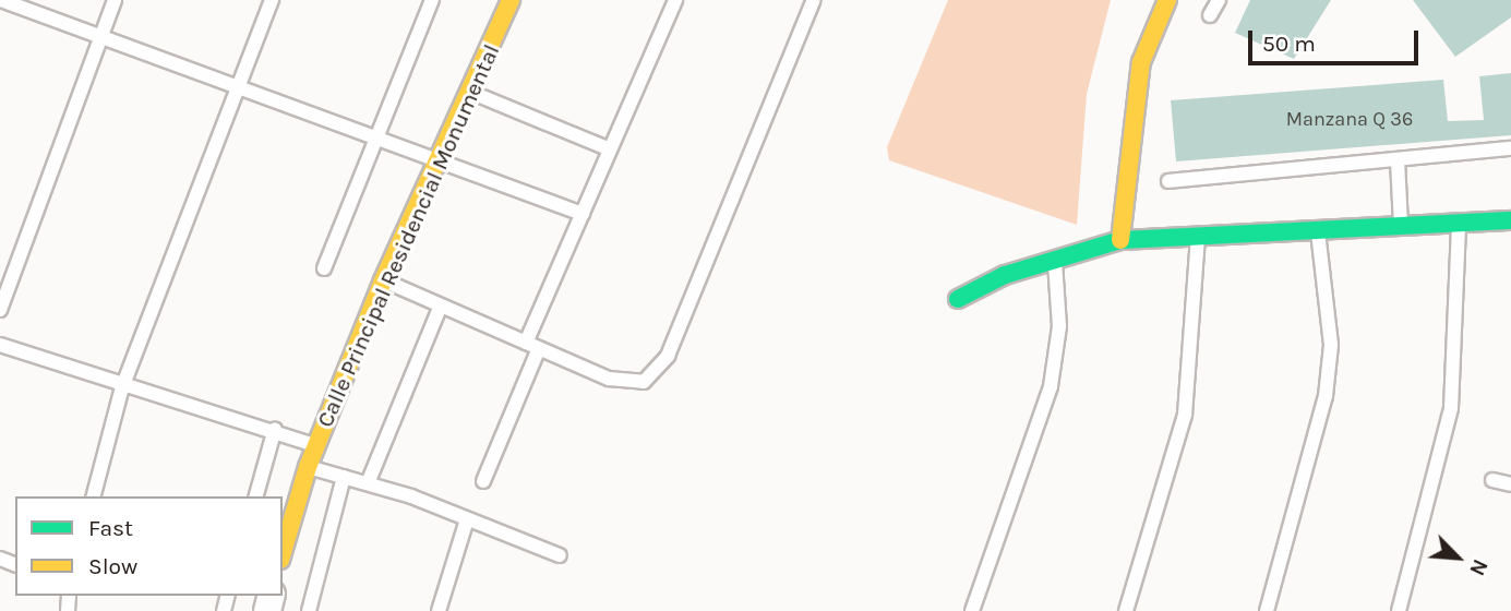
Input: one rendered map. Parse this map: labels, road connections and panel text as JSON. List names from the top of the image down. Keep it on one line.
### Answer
{"streets":{"street":["Calle Principal Residencial Monumental"]},"house_numbers":["Manzana Q 36"],"legend":["Fast","Slow"],"scale_bar":"50 m","north":"bottom right"}
